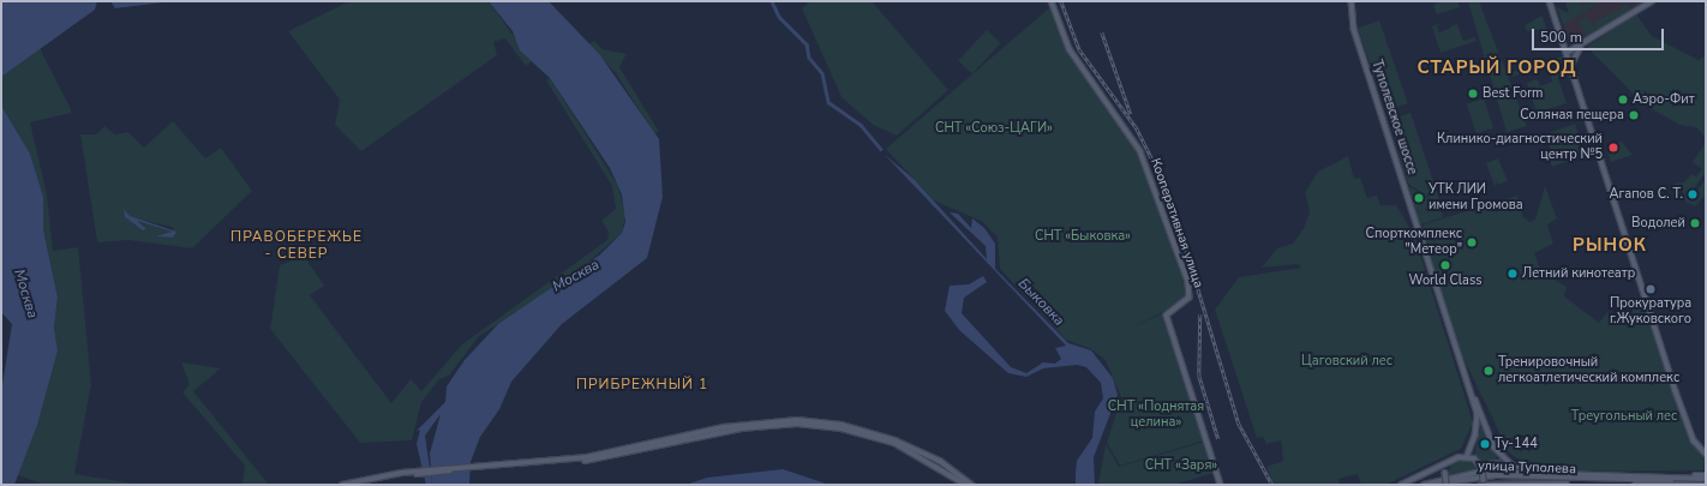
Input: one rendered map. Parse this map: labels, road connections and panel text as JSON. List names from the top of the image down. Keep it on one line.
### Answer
{"streets":{"main road":["Туполевское шоссе","Кооперативная улица","улица Туполева"]},"crossings":[["Туполевское шоссе","улица Туполева"]],"districts":["СТАРЫЙ ГОРОД","ПРАВОБЕРЕЖЬЕ - СЕВЕР","РЫНОК","ПРИБРЕЖНЫЙ 1"],"water":["Москва","Быковка"],"parks":["СНТ «Союз-ЦАГИ»","СНТ «Быковка»","Цаговский лес","СНТ «Поднятая целина»","Треугольный лес","СНТ «Заря»"],"places":["Best Form","Аэро-Фит","Соляная пещера","Клинико-диагностический центр №5","Агапов С. Т.","УТК ЛИИ имени Громова","Водолей","Спорткомплекс \"Метеор\"","World Class","Летний кинотеатр","Прокуратура г.Жуковского","Тренировочный легкоатлетический комплекс","Ty-144"],"scale_bar":"500 m"}
